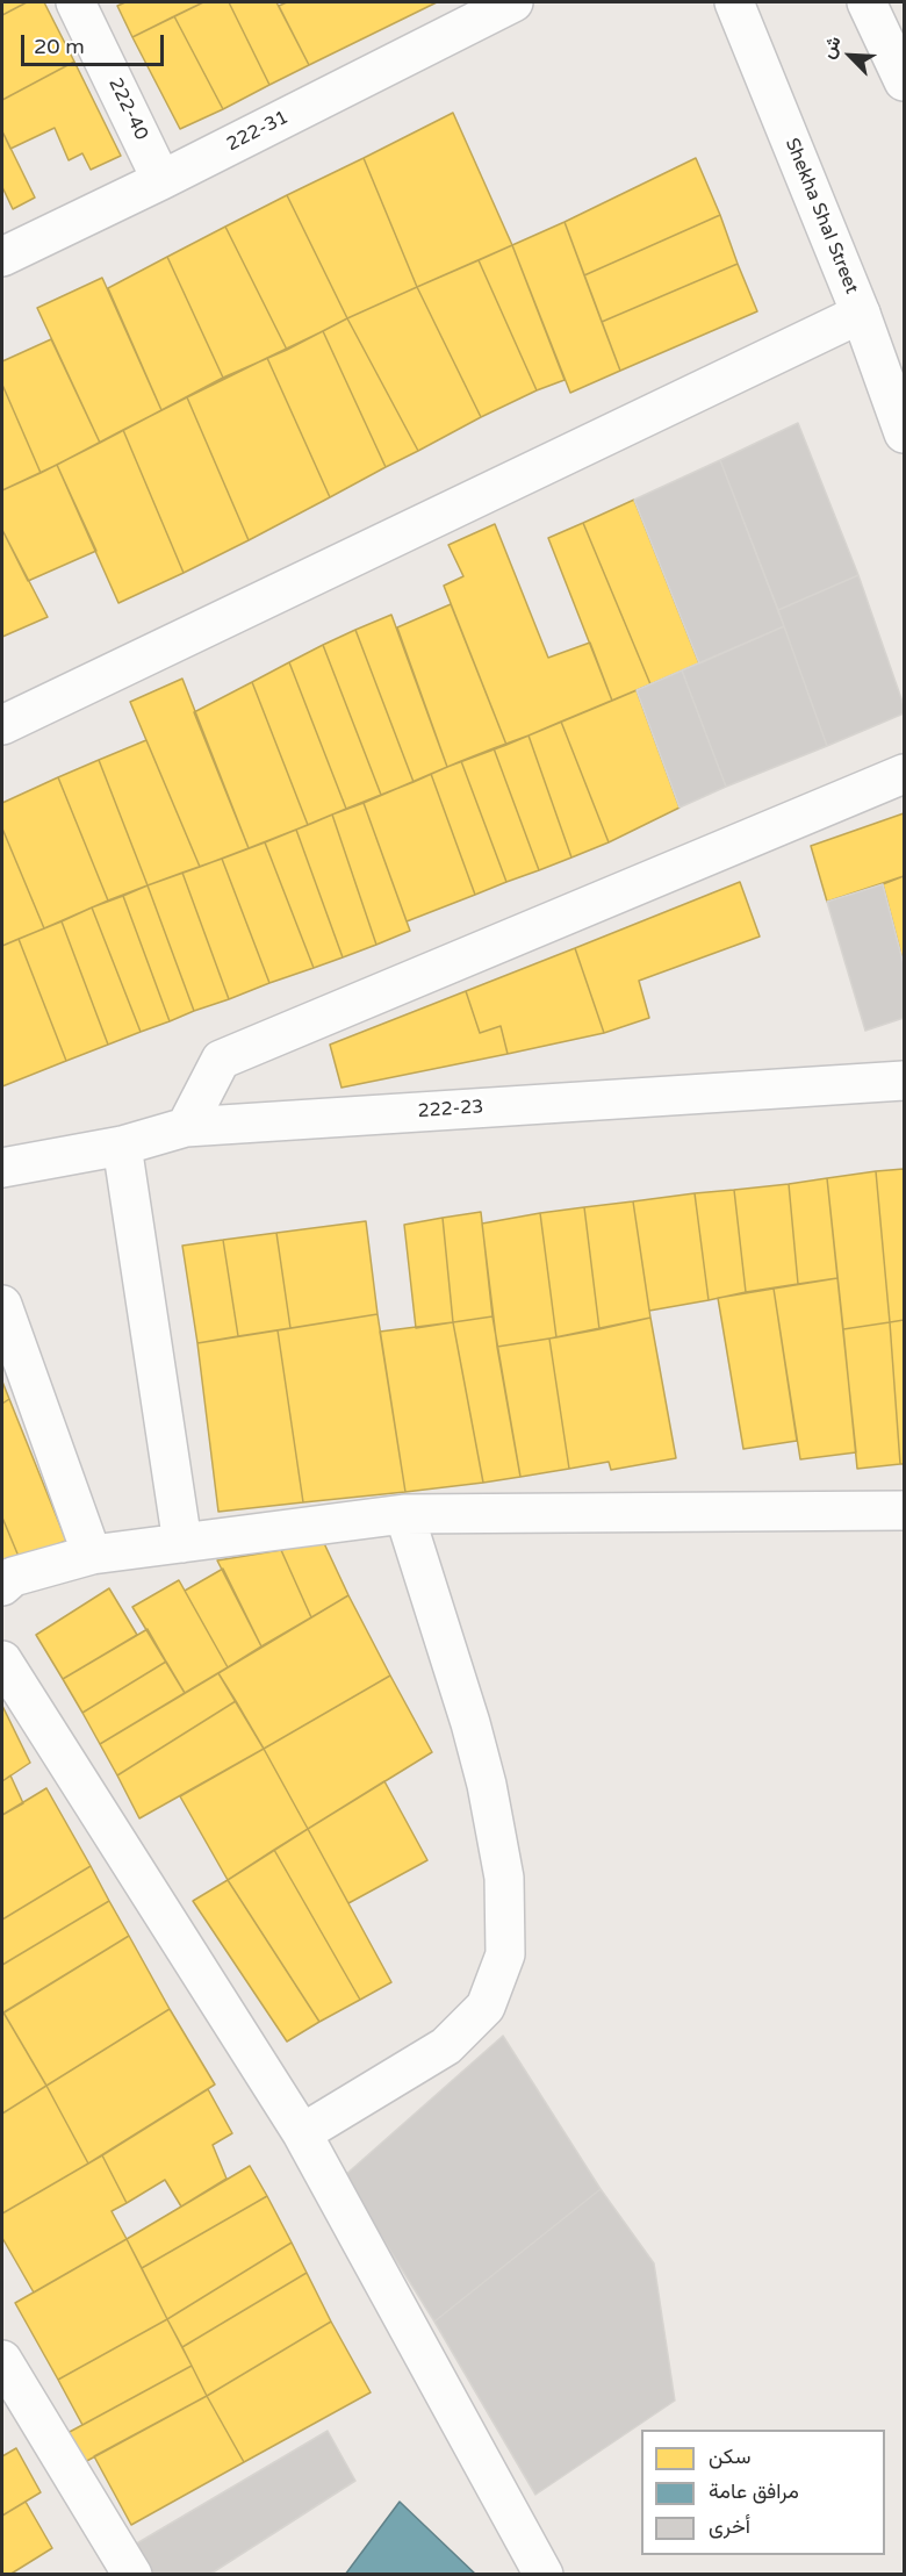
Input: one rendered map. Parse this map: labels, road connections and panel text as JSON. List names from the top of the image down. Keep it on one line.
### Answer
{"streets":{"street":["222-40","222-31","Shekha Shal Street","222-23"]},"crossings":[["222-40","222-31"]],"legend":["سكن","مرافق عامة","أخرى"],"scale_bar":"20 m","north":"top left"}
